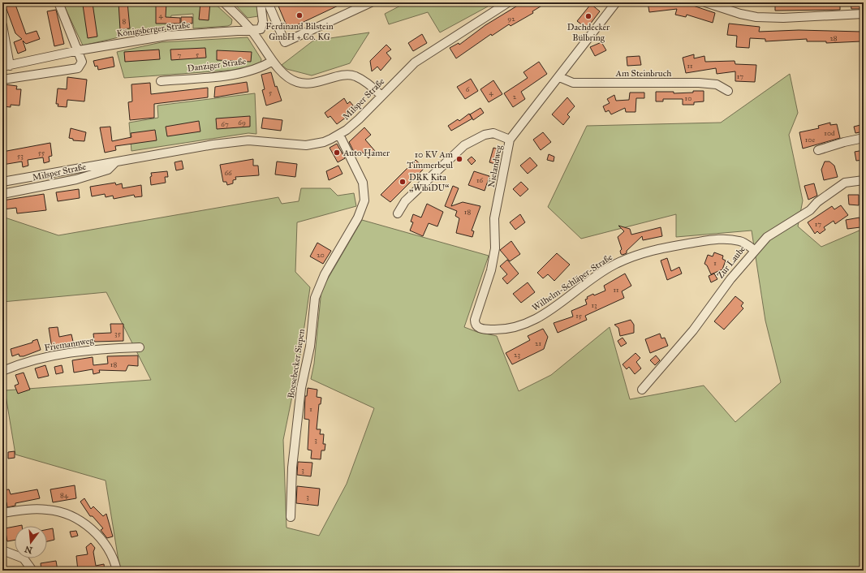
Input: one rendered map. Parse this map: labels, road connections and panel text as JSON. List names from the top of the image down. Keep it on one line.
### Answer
{"streets":{"street":["Königsberger Straße","Danziger Straße","Am Steinbruch","Milsper Straße","Nielandweg","Zur Laube","Wilhelm-Schläper-Straße","Friemannweg","Boesebecker Siepen"]},"crossings":[["Am Steinbruch","Nielandweg"],["Milsper Straße","Boesebecker Siepen"],["Nielandweg","Wilhelm-Schläper-Straße"],["Zur Laube","Wilhelm-Schläper-Straße"]],"places":["Ferdinand Bilstein GmbH + Co. KG","Dachdecker Bülbring","Auto Hamer","10 KV Am Timmerbeul","DRK Kita „WibiDU“"],"house_numbers":["4","92","8","28","5","7","11","17","6","5","4","2","10","69","67","10d","10e","55","53","66","16","18","17","20","1","11","13","15","35","21","23","18","1","3","3","84","3"],"north":"bottom"}
